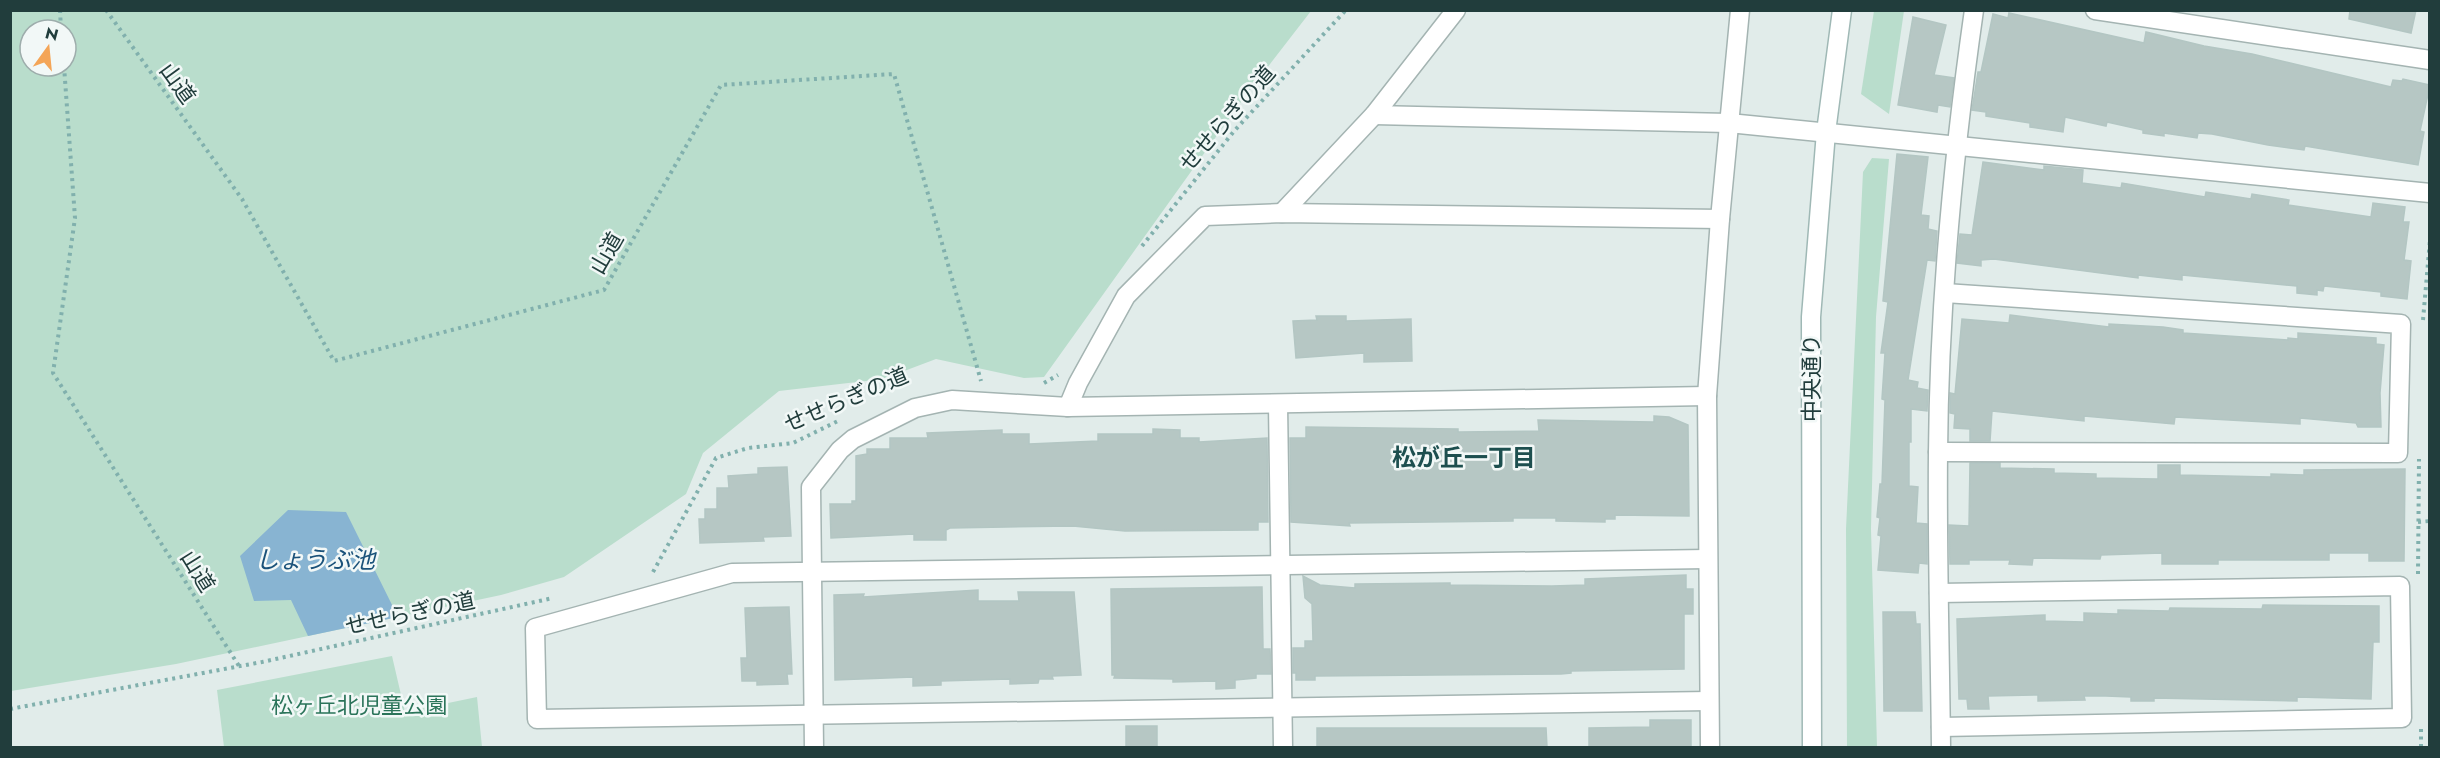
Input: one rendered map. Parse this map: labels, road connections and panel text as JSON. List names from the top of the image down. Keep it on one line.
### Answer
{"streets":{"street":["中央通り"],"path":["山道","せせらぎの道"]},"crossings":[["山道","せせらぎの道"]],"districts":["松が丘一丁目"],"water":["しょうぶ池"],"parks":["松ヶ丘北児童公園"],"north":"top"}
